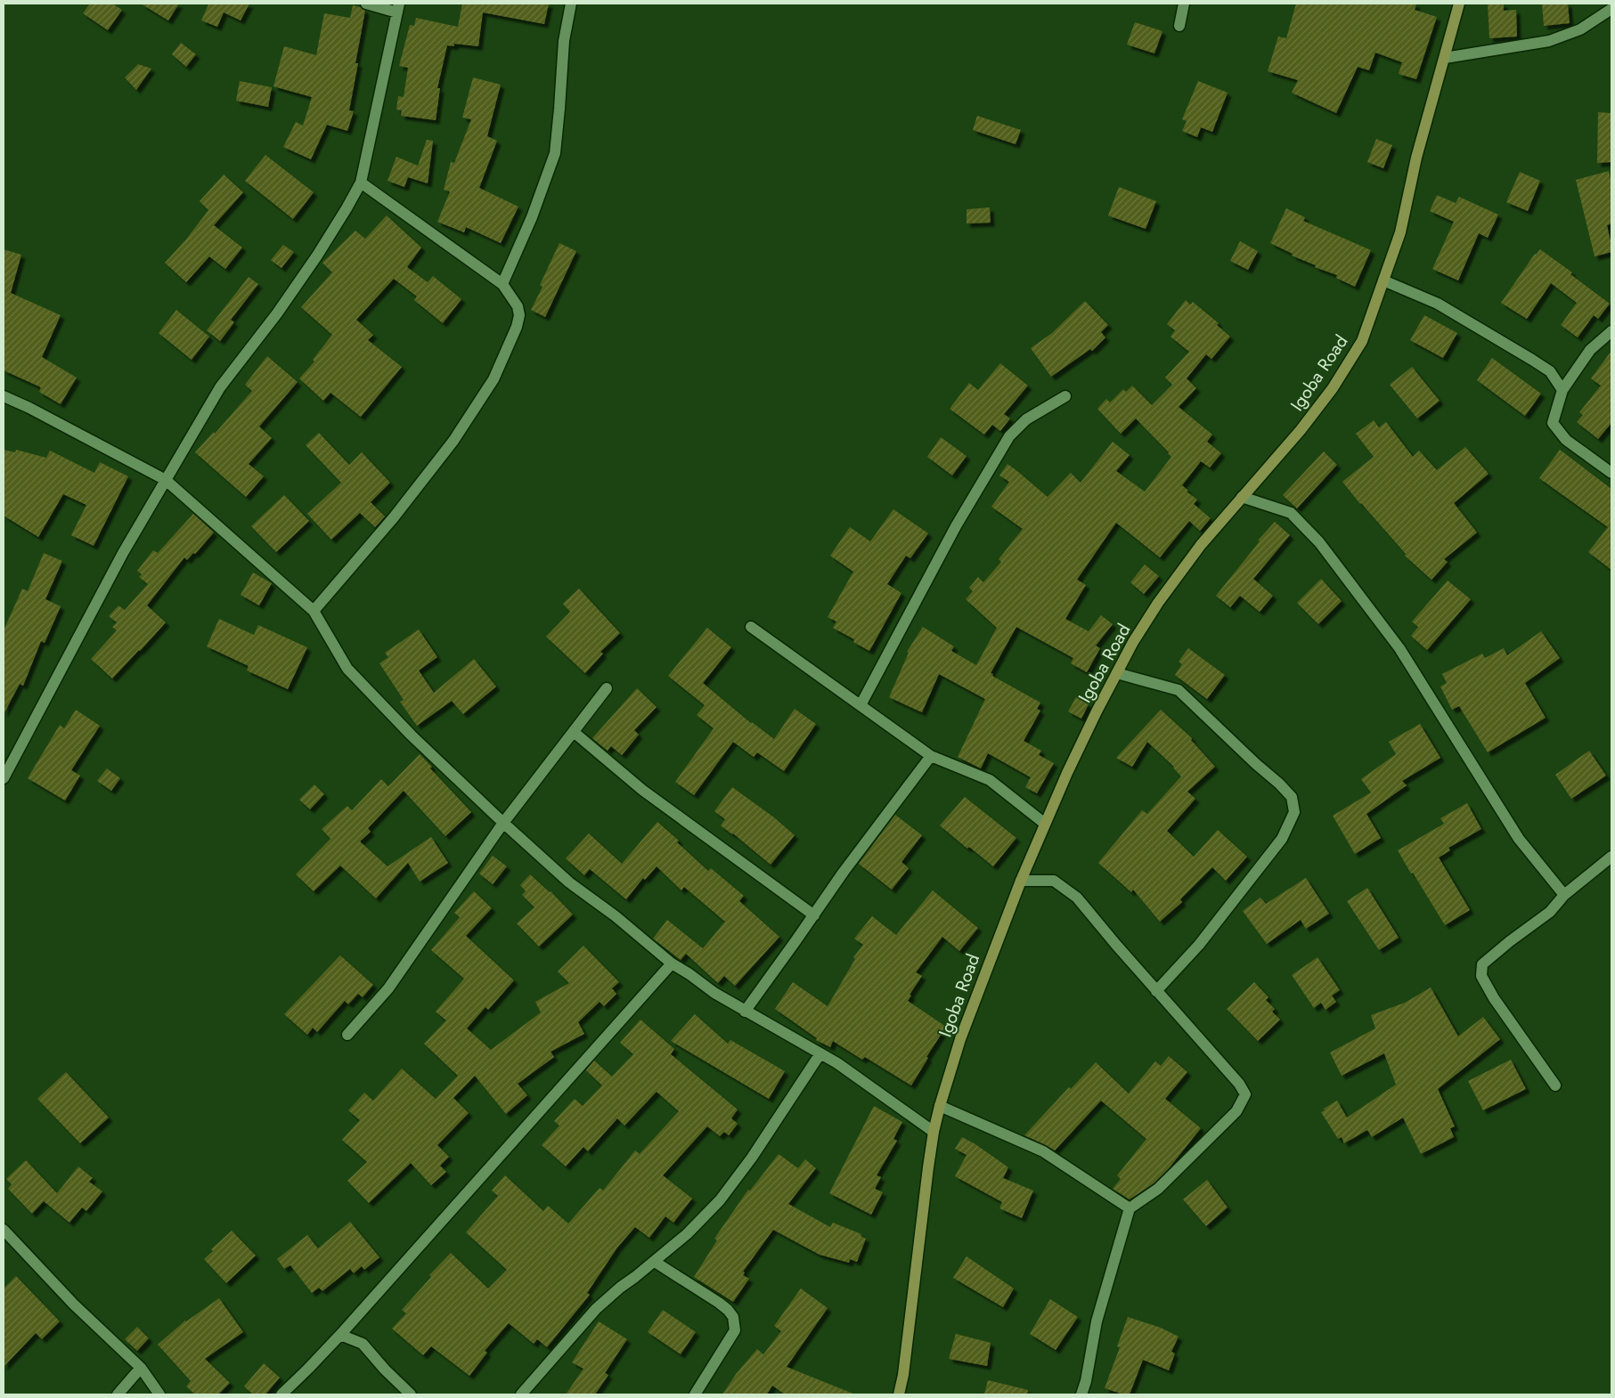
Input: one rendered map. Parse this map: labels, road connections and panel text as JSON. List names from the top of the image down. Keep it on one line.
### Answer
{"streets":{"street":["Igoba Road"]}}
